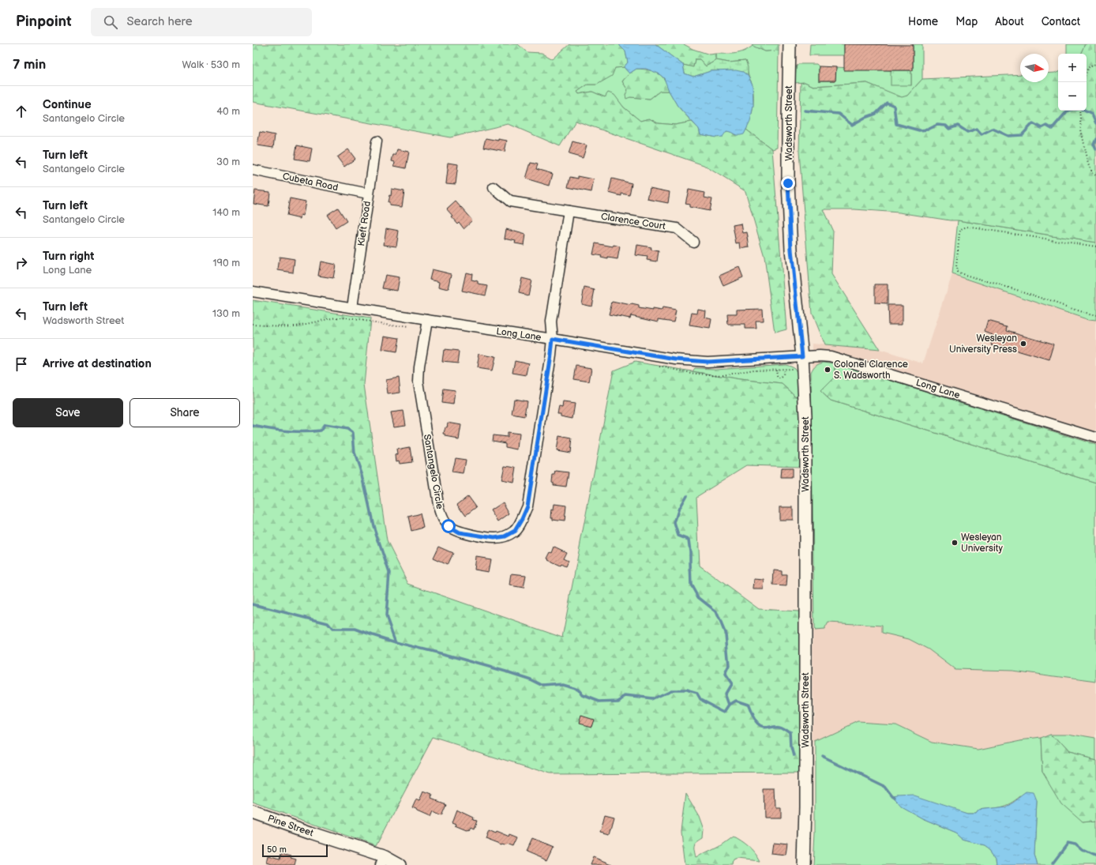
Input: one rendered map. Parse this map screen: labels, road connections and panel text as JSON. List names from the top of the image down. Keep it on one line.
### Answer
{"streets":{"street":["Wadsworth Street","Cubeta Road","Clarence Court","Kieft Road","Long Lane","Santangelo Circle","Pine Street"]},"crossings":[["Wadsworth Street","Long Lane"],["Cubeta Road","Kieft Road"],["Kieft Road","Long Lane"],["Long Lane","Santangelo Circle"]],"places":["Wesleyan University Press","Colonel Clarence S. Wadsworth","Wesleyan University"],"scale_bar":"50 m","north":"right","page":{"header":"Pinpoint","search":"Search here","nav":["Home","Map","About","Contact"],"heading":["7 min","Walk · 530 m"],"map_buttons":["+","−"],"list":[["Continue","Santangelo Circle","40 m"],["Turn left","Santangelo Circle","30 m"],["Turn left","Santangelo Circle","140 m"],["Turn right","Long Lane","190 m"],["Turn left","Wadsworth Street","130 m"],"Arrive at destination"],"buttons":["Save","Share"],"scale":"50 m"}}
